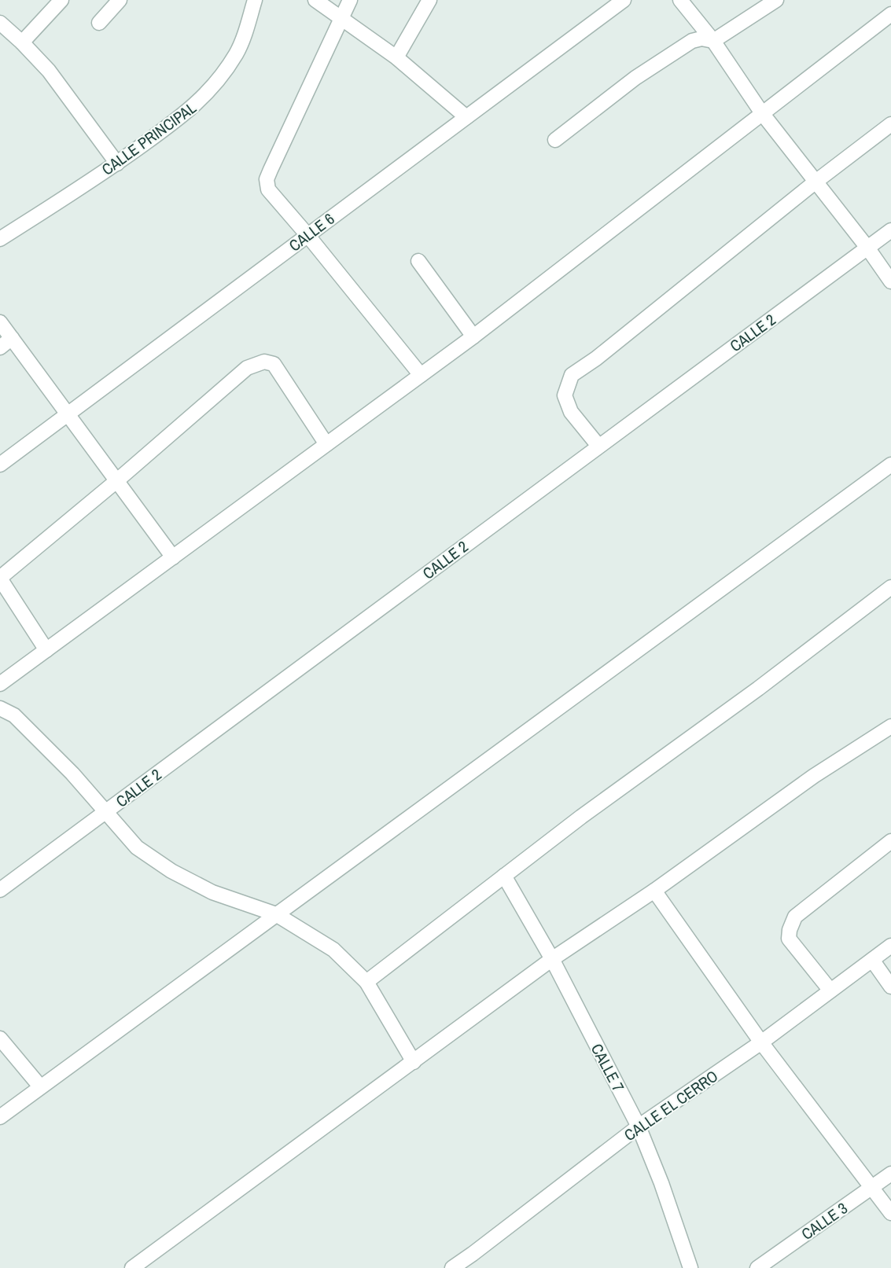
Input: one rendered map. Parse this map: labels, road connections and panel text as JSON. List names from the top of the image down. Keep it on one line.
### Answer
{"streets":{"street":["CALLE PRINCIPAL","CALLE 6","CALLE 2","CALLE 7","CALLE EL CERRO","CALLE 3"]},"crossings":[["CALLE 7","CALLE EL CERRO"]]}
